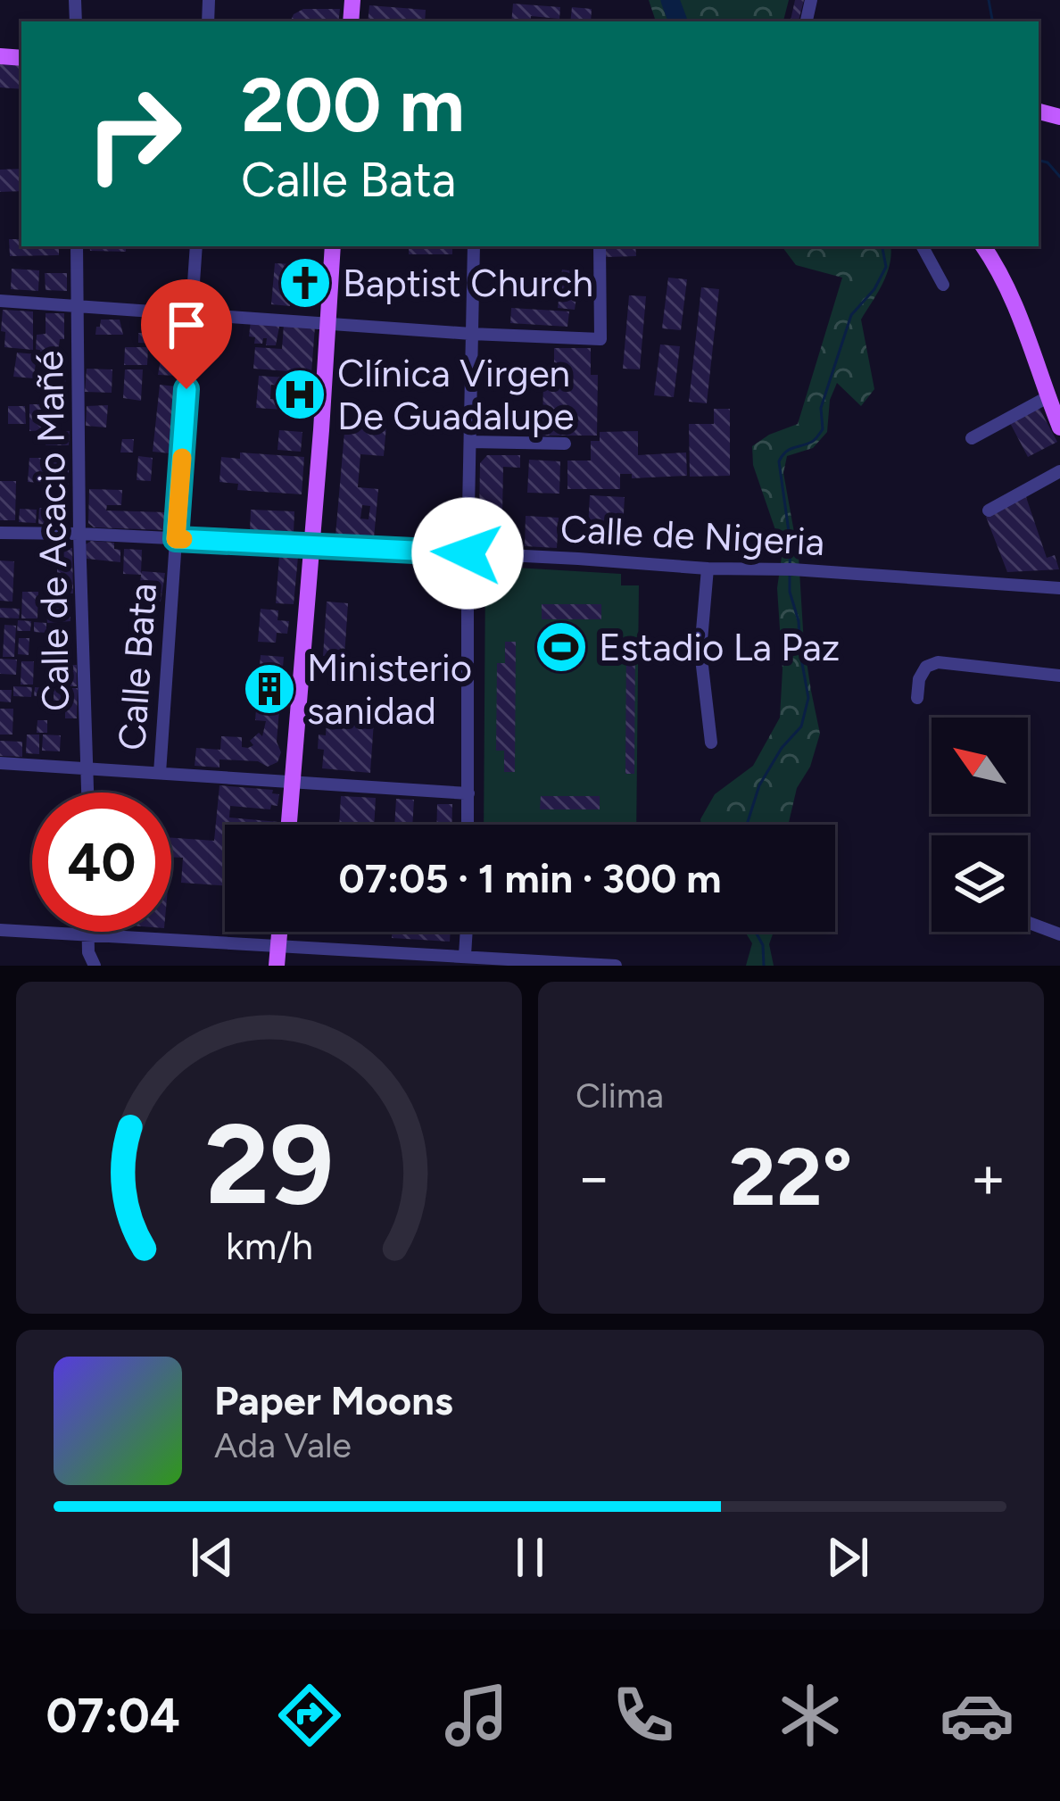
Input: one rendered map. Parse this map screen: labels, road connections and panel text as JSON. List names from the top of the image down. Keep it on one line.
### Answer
{"streets":{"street":["Calle de Acacio Mañé","Calle de Nigeria","Calle Bata"]},"crossings":[["Calle de Acacio Mañé","Calle de Nigeria"],["Calle de Nigeria","Calle Bata"]],"places":{"church":["Baptist Church"],"hospital":["Clínica Virgen De Guadalupe"],"sports":["Estadio La Paz"],"building":["Ministerio sanidad"]},"north":"top left","page":{"turn":["200 m","Calle Bata"],"limit":"40","trip":"07:05 · 1 min · 300 m","tile":"Clima","heat":["−","22°","+"],"song":["Paper Moons","Ada Vale"],"tabs":"07:04","gauge":["29","km/h"]}}
